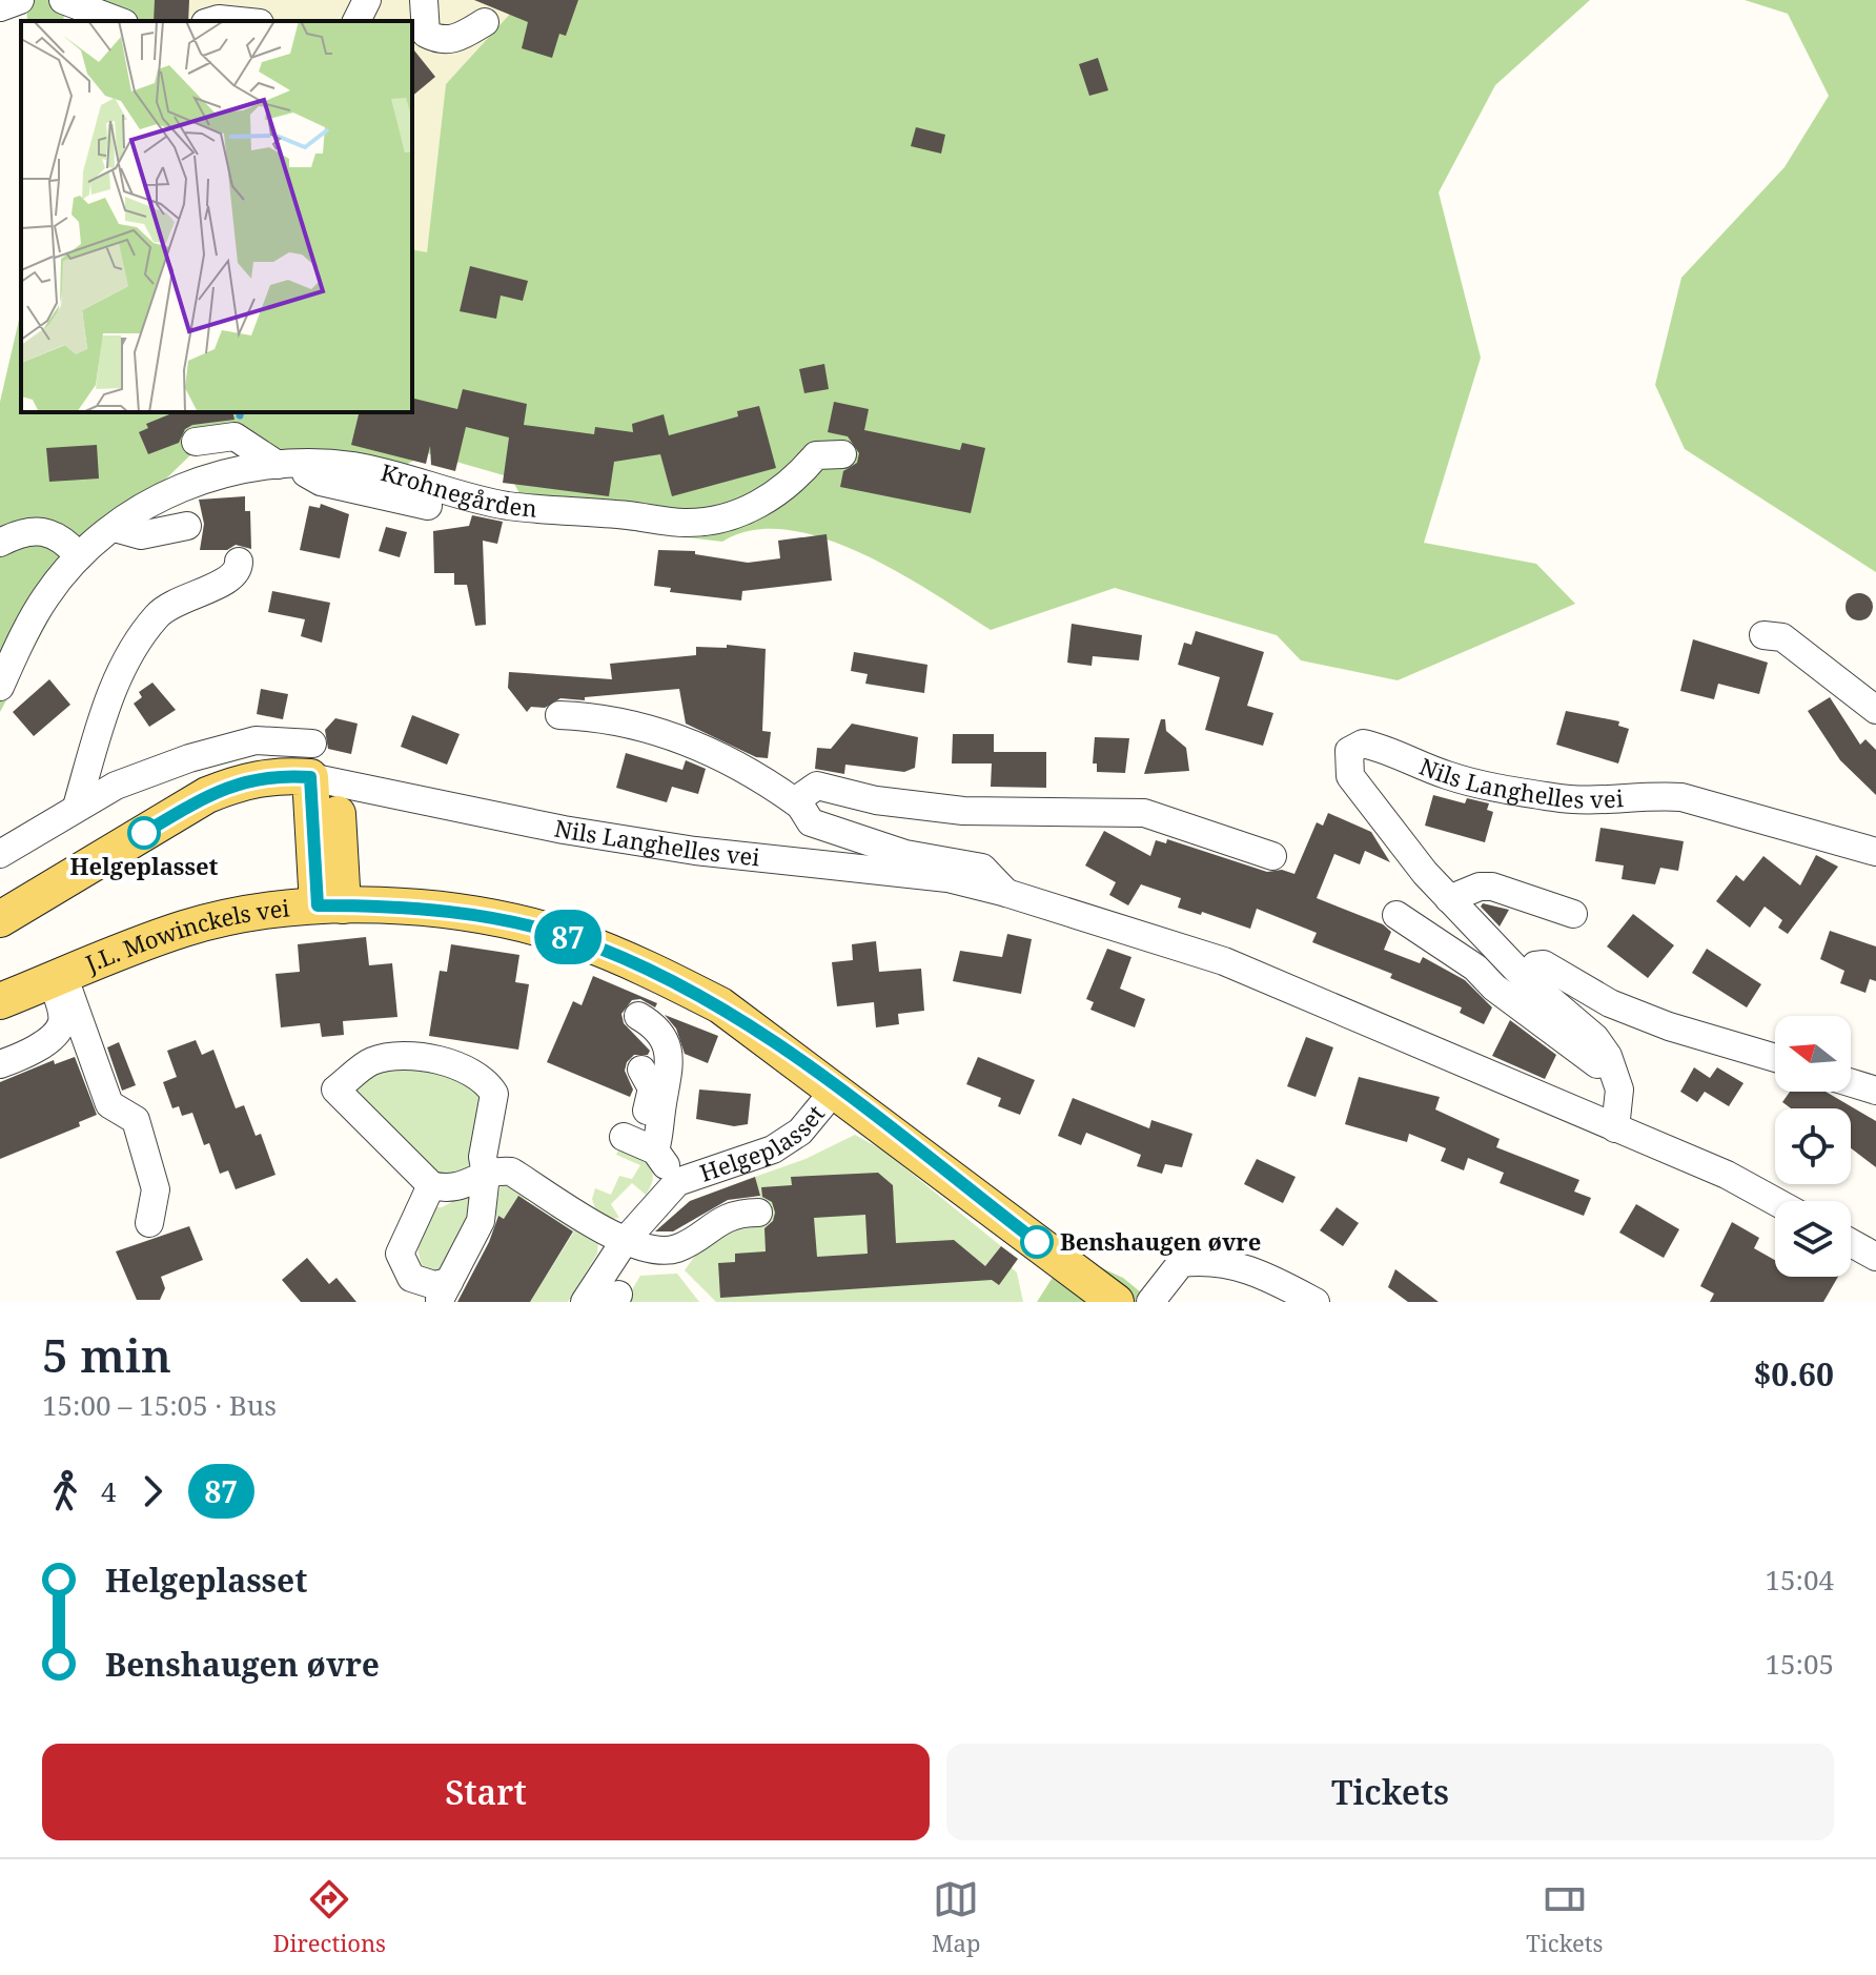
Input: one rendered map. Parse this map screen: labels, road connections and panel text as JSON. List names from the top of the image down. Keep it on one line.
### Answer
{"streets":{"main road":["J.L. Mowinckels vei"],"street":["Krohnegården","Nils Langhelles vei","Helgeplasset"]},"crossings":[["J.L. Mowinckels vei","Helgeplasset"]],"places":["Helgeplasset","Benshaugen øvre"],"lines":["bus line 87"],"north":"left","page":{"on_map":"87","heading":["5 min","15:00 – 15:05 · Bus","$0.60"],"legs":["4","87"],"list":[{"name":"Helgeplasset","value":"15:04"},{"name":"Benshaugen øvre","value":"15:05"}],"buttons":["Start","Tickets"],"tabs":["Directions","Map","Tickets"]}}
